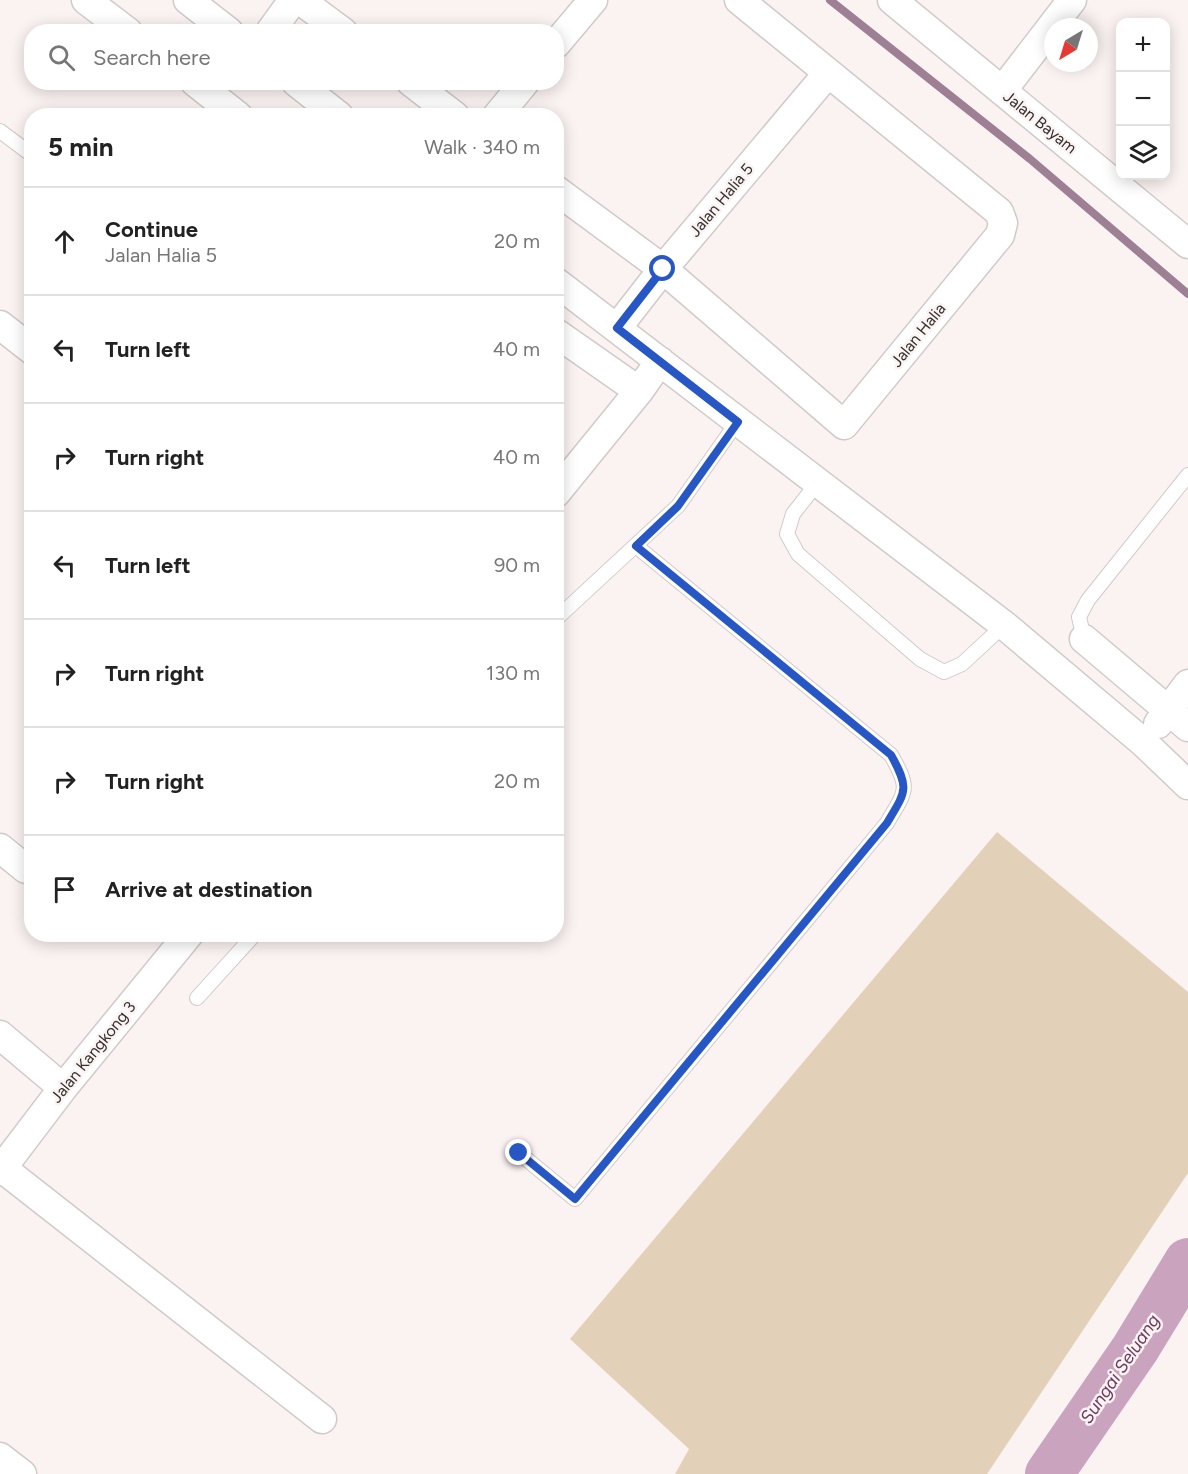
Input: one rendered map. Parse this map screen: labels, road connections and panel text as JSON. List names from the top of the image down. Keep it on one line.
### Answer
{"streets":{"street":["Jalan Bayam","Jalan Halia 5","Jalan Halia","Jalan Kangkong 3"]},"crossings":[["Jalan Halia 5","Jalan Halia"]],"water":["Sungai Seluang"],"north":"bottom left","page":{"map_buttons":["+","−"],"search":"Search here","heading":["5 min","Walk · 340 m"],"list":[["Continue","Jalan Halia 5","20 m"],["Turn left","40 m"],["Turn right","40 m"],["Turn left","90 m"],["Turn right","130 m"],["Turn right","20 m"],"Arrive at destination"]}}
